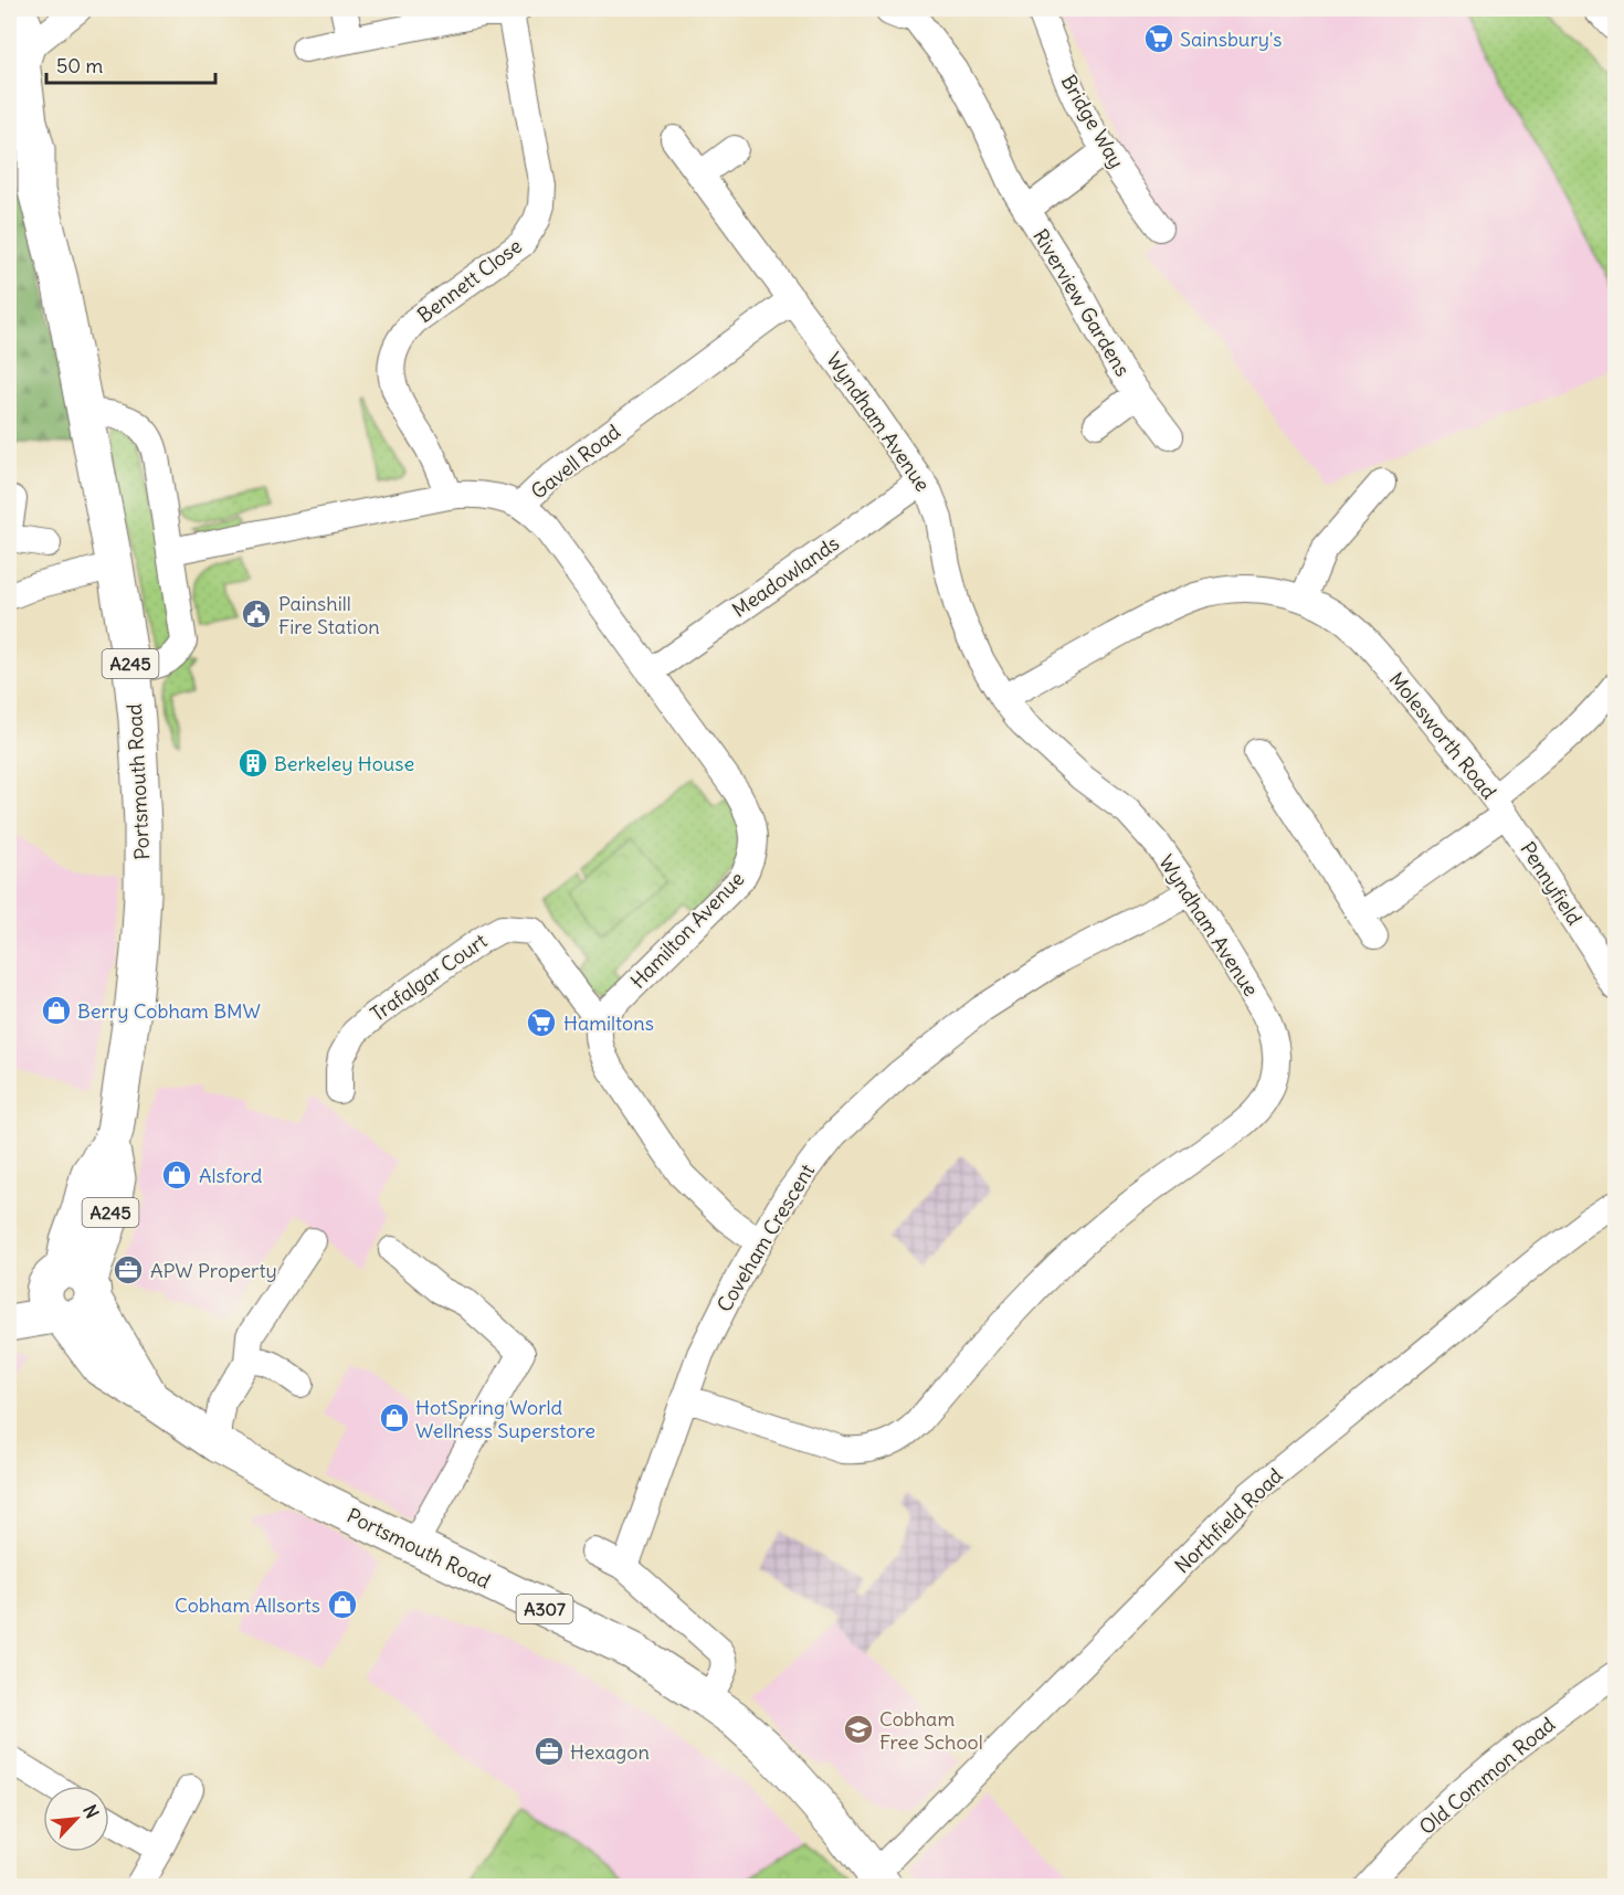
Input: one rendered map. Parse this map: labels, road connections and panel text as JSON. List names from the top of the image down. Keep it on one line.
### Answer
{"streets":{"main road":["A245","Portsmouth Road","A307"],"street":["Bridge Way","Bennett Close","Riverview Gardens","Wyndham Avenue","Gavell Road","Meadowlands","Molesworth Road","Pennyfield","Hamilton Avenue","Trafalgar Court","Coveham Crescent","Northfield Road","Old Common Road"]},"crossings":[["Bridge Way","Riverview Gardens"],["Bennett Close","Gavell Road"],["Wyndham Avenue","Gavell Road"],["Wyndham Avenue","Meadowlands"],["Wyndham Avenue","Molesworth Road"],["Wyndham Avenue","Coveham Crescent"],["Gavell Road","Hamilton Avenue"],["Meadowlands","Hamilton Avenue"],["Molesworth Road","Pennyfield"],["Portsmouth Road","Northfield Road"],["Hamilton Avenue","Trafalgar Court"]],"places":{"supermarket":["Sainsbury's","Hamiltons"],"public building":["Painshill Fire Station"],"building":["Berkeley House"],"shop":["Berry Cobham BMW","Alsford","HotSpring World Wellness Superstore","Cobham Allsorts"],"office":["APW Property","Hexagon"],"school or university":["Cobham Free School"]},"scale_bar":"50 m","north":"top right"}
